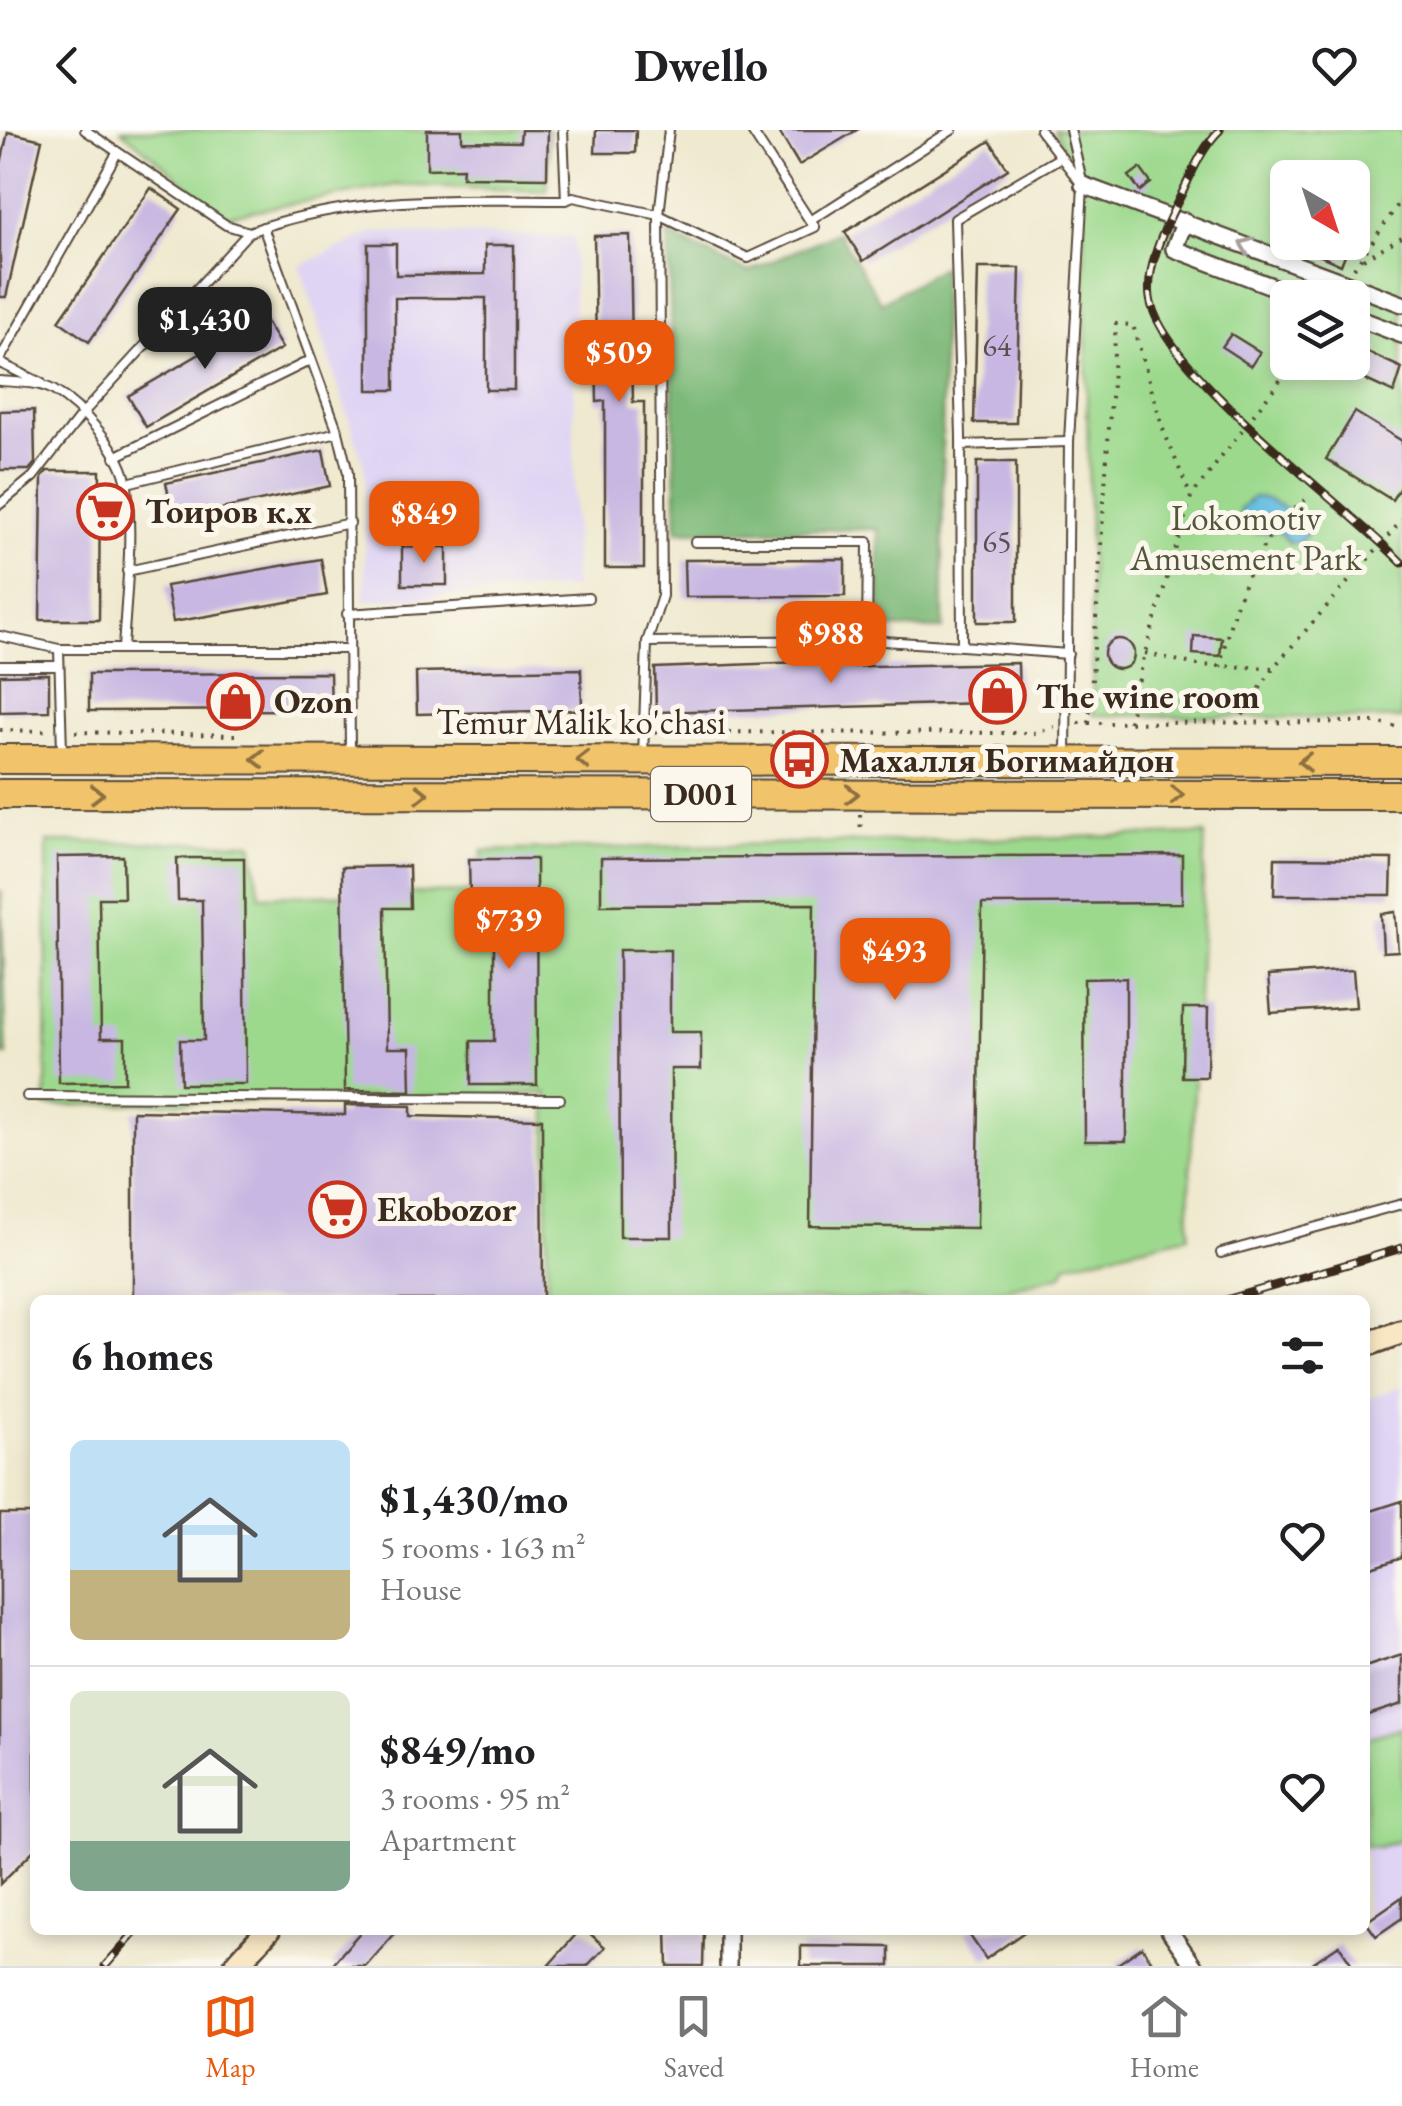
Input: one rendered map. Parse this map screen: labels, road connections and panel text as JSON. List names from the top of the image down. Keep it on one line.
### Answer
{"streets":{"highway":["Temur Malik ko'chasi","D001"]},"parks":["Lokomotiv Amusement Park"],"places":{"supermarket":["Тоиров к.х","Ekobozor"],"shop":["The wine room","Ozon"],"bus stop":["Махалля Богимайдон"]},"house_numbers":["64","65"],"north":"bottom right","page":{"header":"Dwello","price":["$1,430","$509","$849","$988","$739","$493"],"heading":"6 homes","list":[{"name":"$1,430/mo","note":"5 rooms · 163 m² · House"},{"name":"$849/mo","note":"3 rooms · 95 m² · Apartment"}],"tabs":["Map","Saved","Home"]}}
